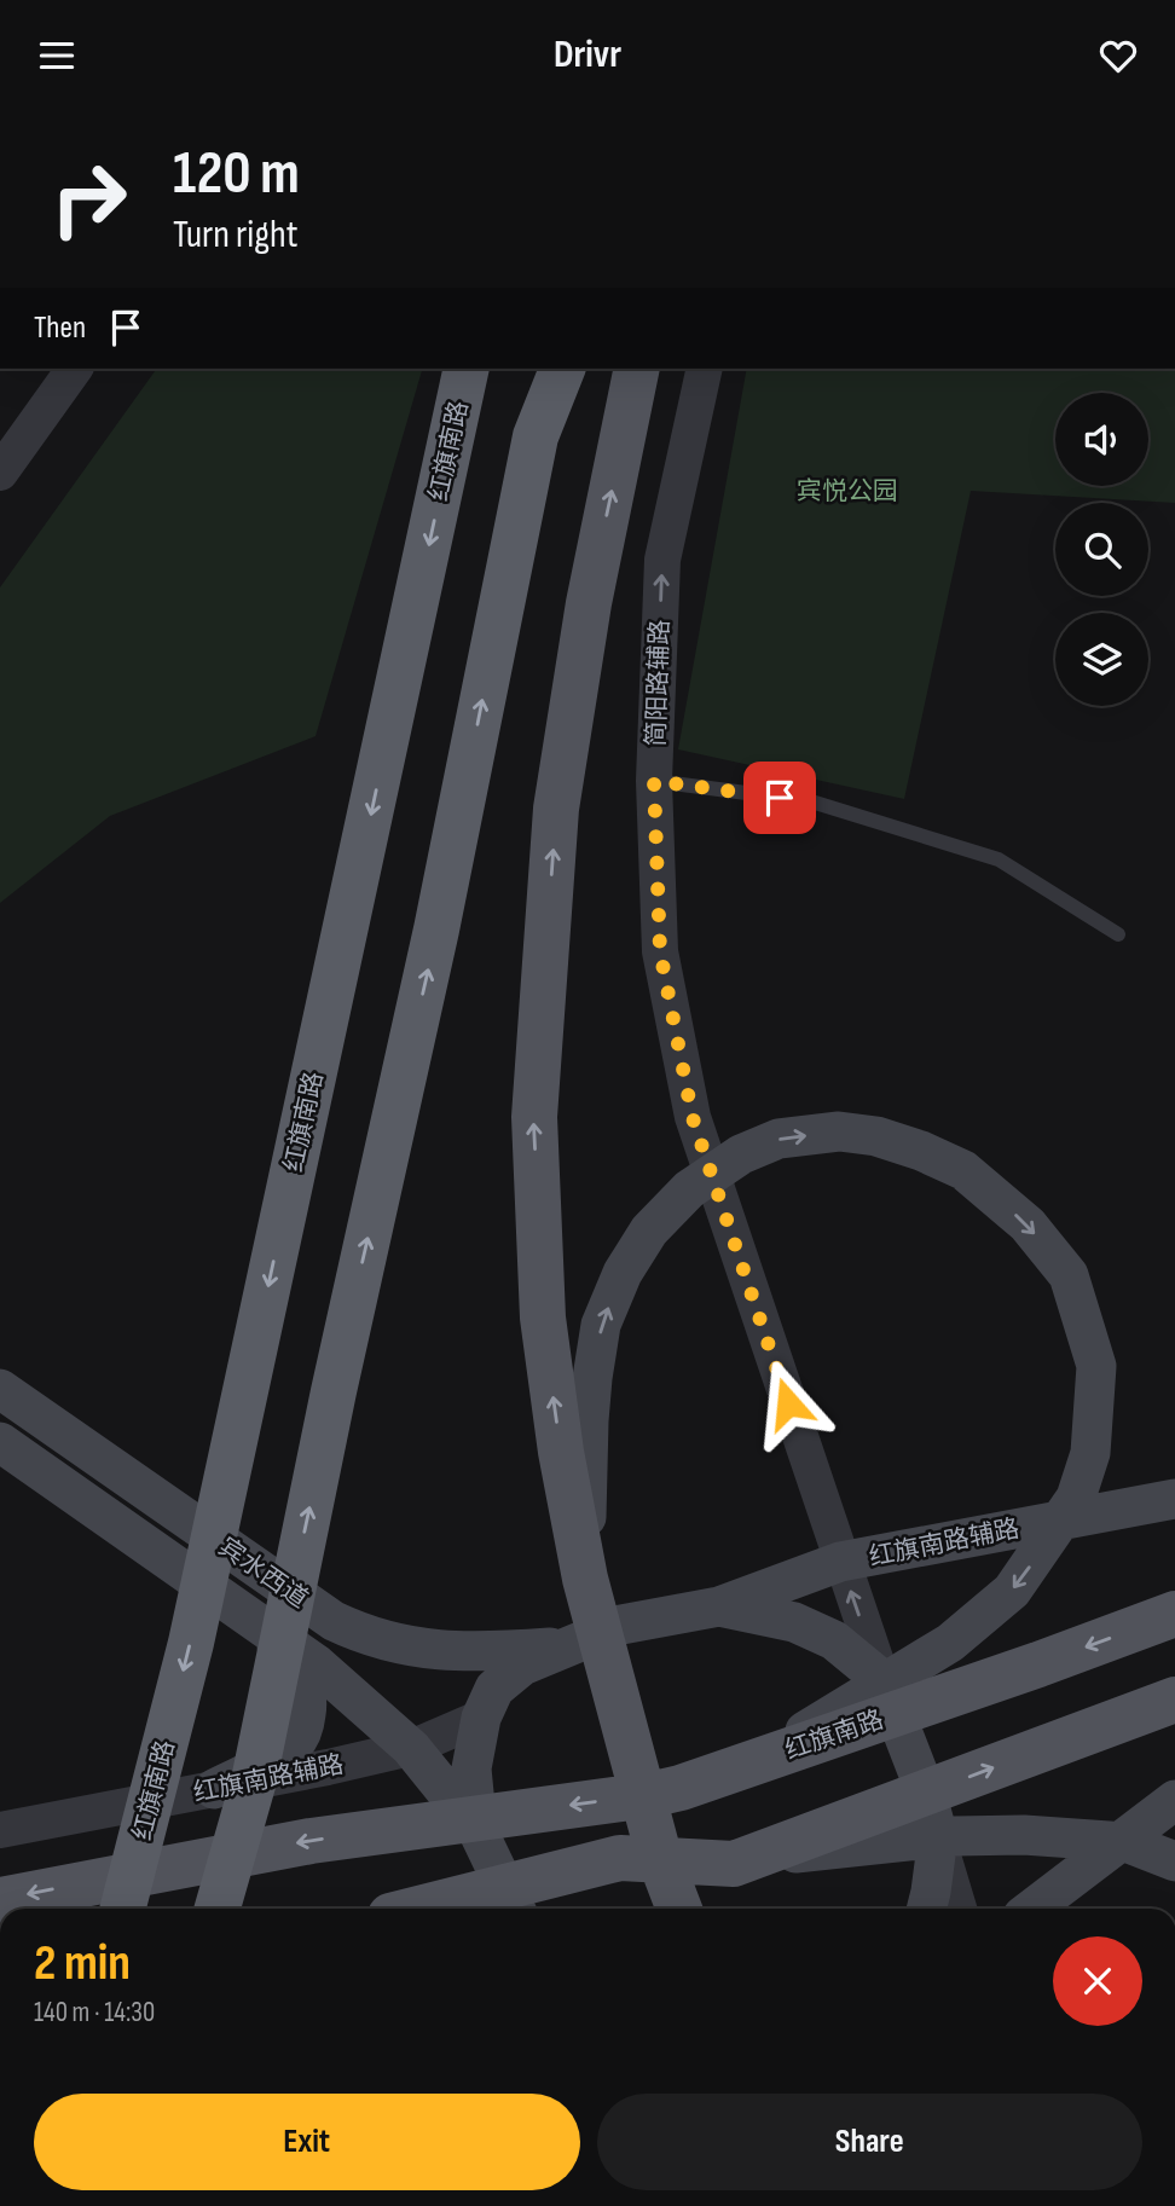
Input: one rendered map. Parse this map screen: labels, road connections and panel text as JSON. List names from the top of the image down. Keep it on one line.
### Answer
{"streets":{"highway":["红旗南路"],"main road":["红旗南路辅路","宾水西道"],"street":["简阳路辅路"]},"crossings":[["简阳路辅路","红旗南路辅路"],["红旗南路辅路","宾水西道"]],"one_way":["红旗南路","简阳路辅路"],"parks":["宾悦公园"],"page":{"header":"Drivr","turn":["120 m","Turn right"],"then":"Then","heading":["2 min","140 m · 14:30"],"buttons":["Exit","Share"]}}
